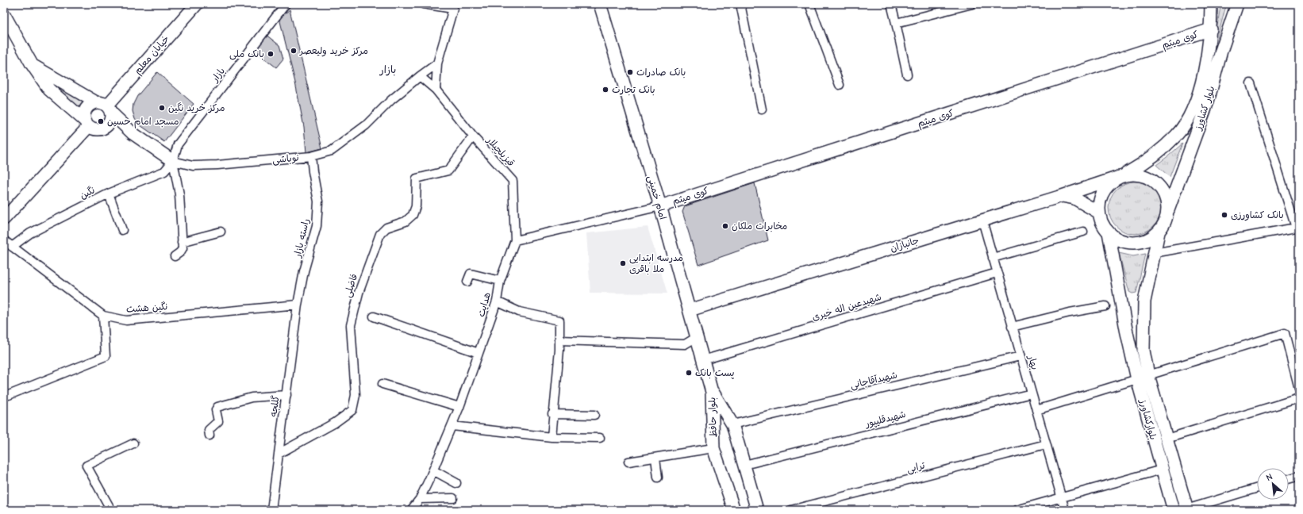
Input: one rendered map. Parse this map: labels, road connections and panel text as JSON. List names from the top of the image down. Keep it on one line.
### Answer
{"streets":{"main road":["کوی میثم","خیابان معلم","بلوار کشاورز","نوباشی","امام خمینی","جانبازان","بلوار حافظ","بلوارکشاورز"],"street":["بازار","قیزیلچیلار","نگین","راسته بازار","فاضلی","هدایت","شهیدعین اله خیری","نگین هشت","بهار","شهیدآقاجانی","گللجه","شهیدقلیپور","ترابی"]},"crossings":[["کوی میثم","بلوار کشاورز"],["کوی میثم","امام خمینی"],["خیابان معلم","نوباشی"],["بازار","نوباشی"],["بازار","نگین"],["بلوار کشاورز","جانبازان"],["بلوار کشاورز","بلوارکشاورز"],["قیزیلچیلار","نوباشی"],["قیزیلچیلار","فاضلی"],["قیزیلچیلار","هدایت"],["نوباشی","نگین"],["نوباشی","راسته بازار"],["نگین","نگین هشت"],["امام خمینی","جانبازان"],["امام خمینی","شهیدعین اله خیری"],["امام خمینی","بلوار حافظ"],["راسته بازار","نگین هشت"],["راسته بازار","گللجه"],["جانبازان","بهار"],["جانبازان","بلوارکشاورز"],["فاضلی","گللجه"],["شهیدعین اله خیری","بهار"],["نگین هشت","گللجه"],["بهار","شهیدآقاجانی"],["بهار","شهیدقلیپور"],["بهار","ترابی"],["شهیدآقاجانی","بلوار حافظ"],["بلوار حافظ","شهیدقلیپور"]],"districts":["بازار"],"places":["مرکز خرید ولیعصر","بانک ملی","بانک صادرات","بانک تجارت","مرکز خرید نگین","مسجد امام حسین","بانک کشاورزی","مخابرات ملکان","مدرسه ابتدایی ملا باقری","پست بانک"],"north":"top left"}
